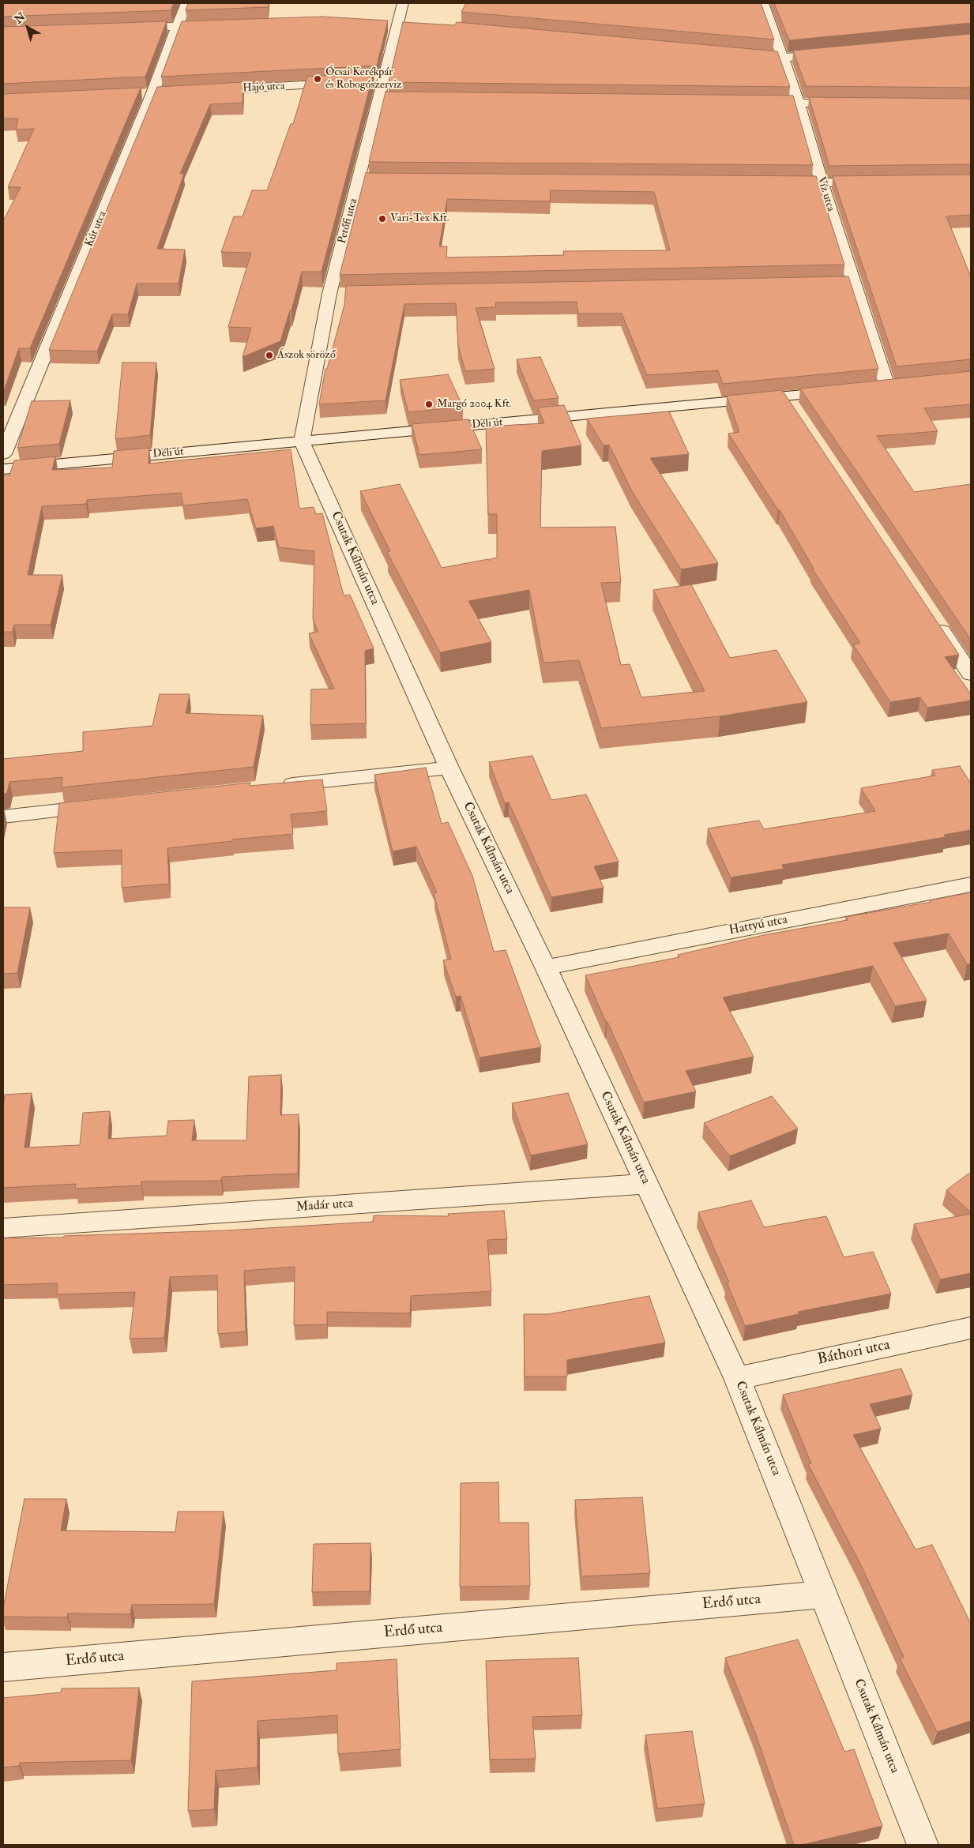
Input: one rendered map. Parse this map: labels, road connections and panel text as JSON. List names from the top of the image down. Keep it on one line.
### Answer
{"streets":{"street":["Hajó utca","Víz utca","Petőfi utca","Kút utca","Déli út","Csutak Kálmán utca","Hattyú utca","Madár utca","Báthori utca","Erdő utca"]},"crossings":[["Petőfi utca","Déli út"],["Petőfi utca","Csutak Kálmán utca"],["Déli út","Csutak Kálmán utca"],["Csutak Kálmán utca","Hattyú utca"],["Csutak Kálmán utca","Madár utca"],["Csutak Kálmán utca","Báthori utca"],["Csutak Kálmán utca","Erdő utca"]],"places":["Ócsai Kerékpár és Robogószerviz","Vari-Tex Kft.","Ászok söröző","Margó 2004 Kft."],"north":"top left"}
